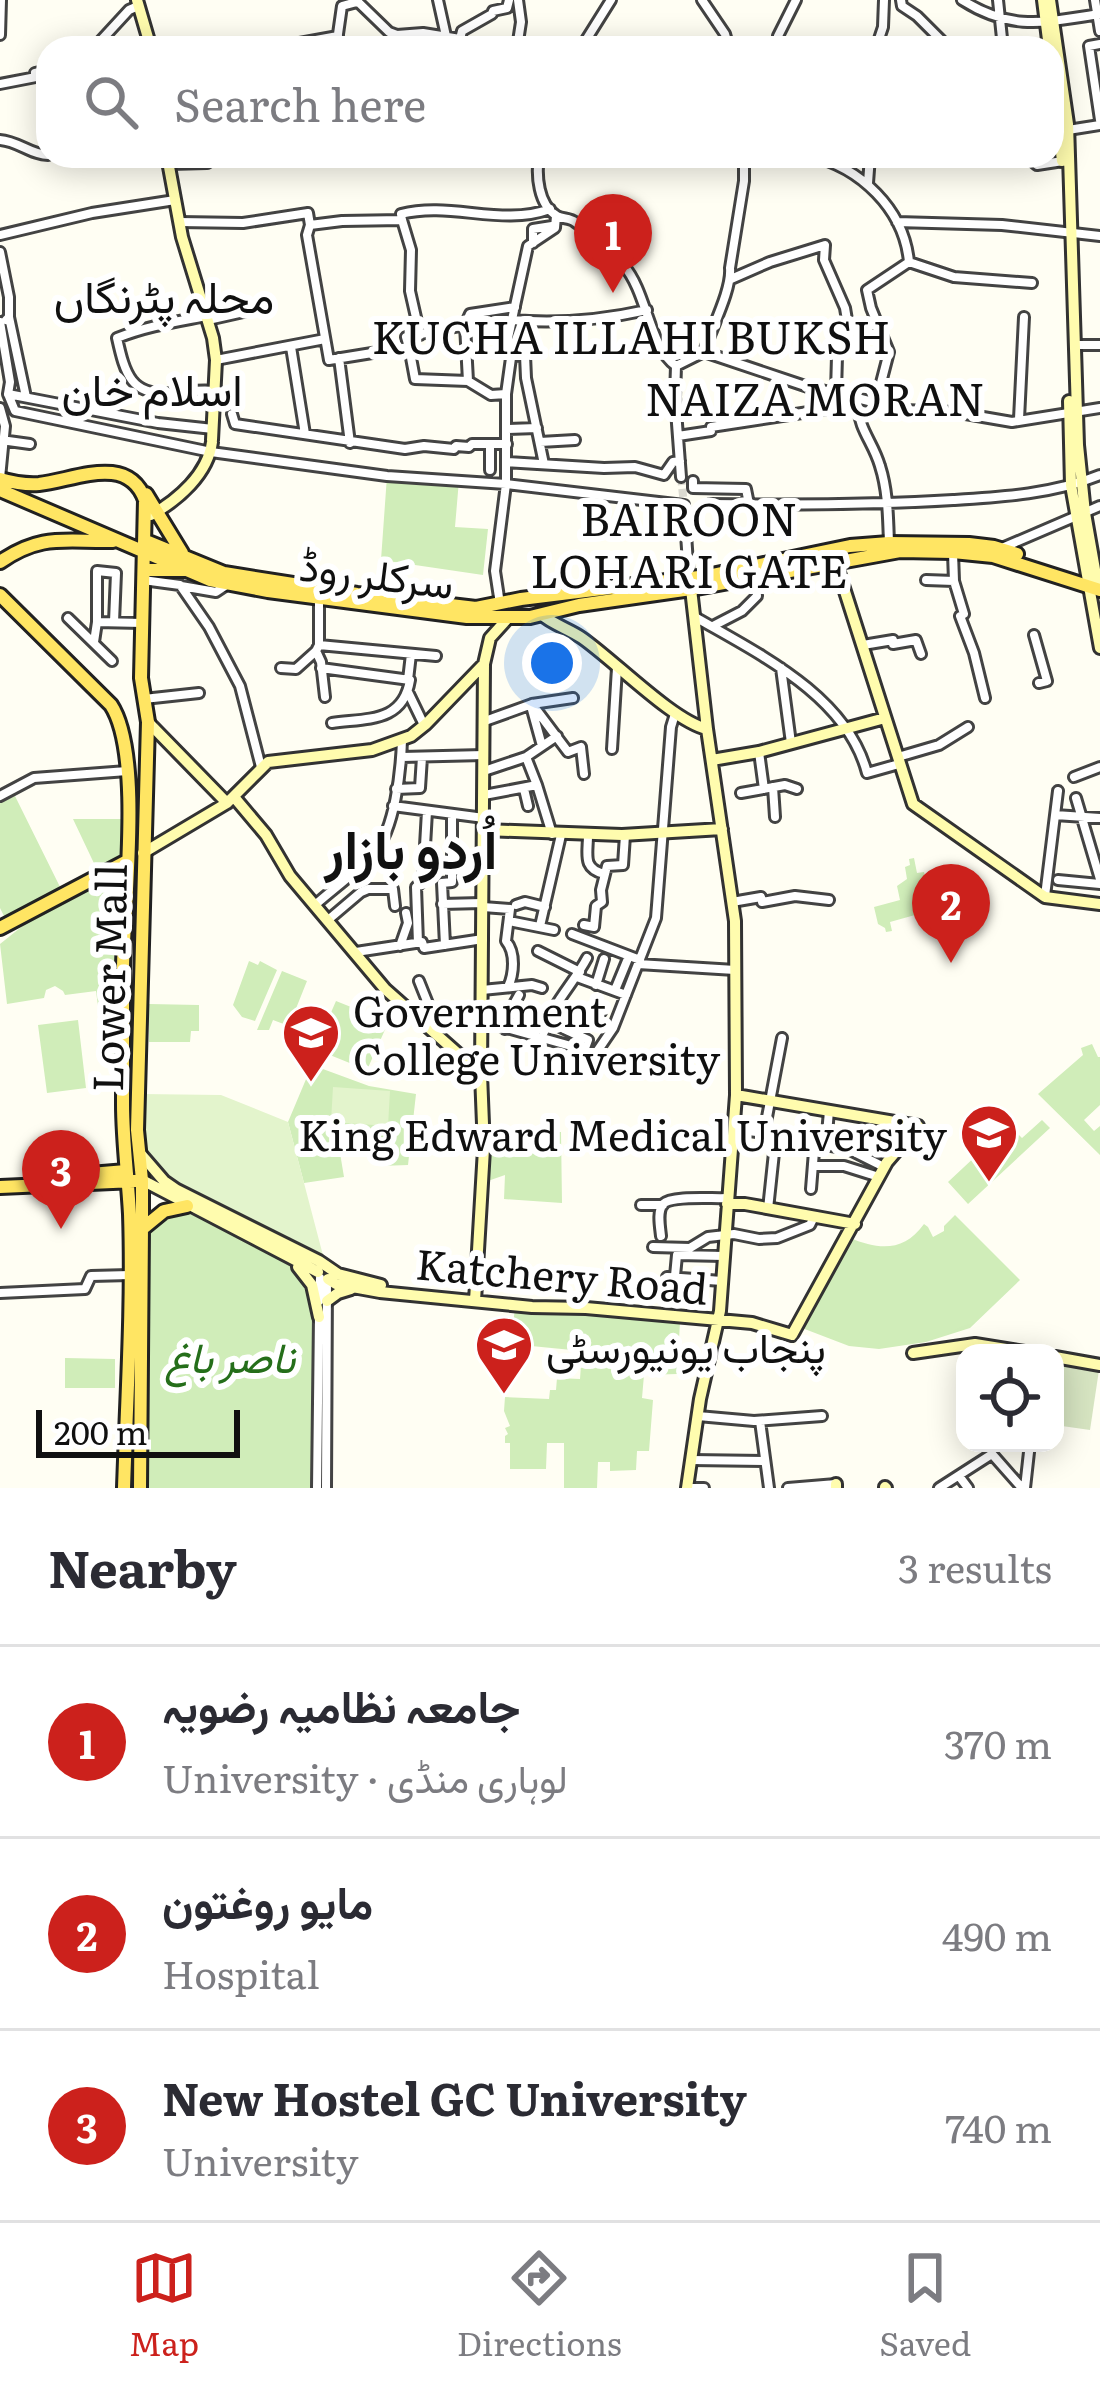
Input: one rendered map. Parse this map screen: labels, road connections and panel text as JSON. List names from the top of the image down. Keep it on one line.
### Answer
{"streets":{"main road":["سرکلر روڈ","Lower Mall"],"street":["Katchery Road"]},"crossings":[["سرکلر روڈ","Lower Mall"],["Lower Mall","Katchery Road"]],"districts":["محلہ پٹرنگاں","KUCHA ILLAHI BUKSH","اسلام خان","NAIZA MORAN","BAIROON LOHARI GATE","اُردو بازار"],"parks":["ناصر باغ"],"places":{"school or university":["Government College University","King Edward Medical University","پنجاب یونیورسٹی"]},"scale_bar":"200 m","page":{"search":"Search here","pins":["1","2","3"],"scale":"200 m","heading":["Nearby","3 results"],"list":[{"mark":"1","name":"جامعہ نظامیہ رضویہ","note":"University · لوہاری منڈی","value":"370 m"},{"mark":"2","name":"مایو روغتون","note":"Hospital","value":"490 m"},{"mark":"3","name":"New Hostel GC University","note":"University","value":"740 m"}],"nav":["Map","Directions","Saved"]}}
